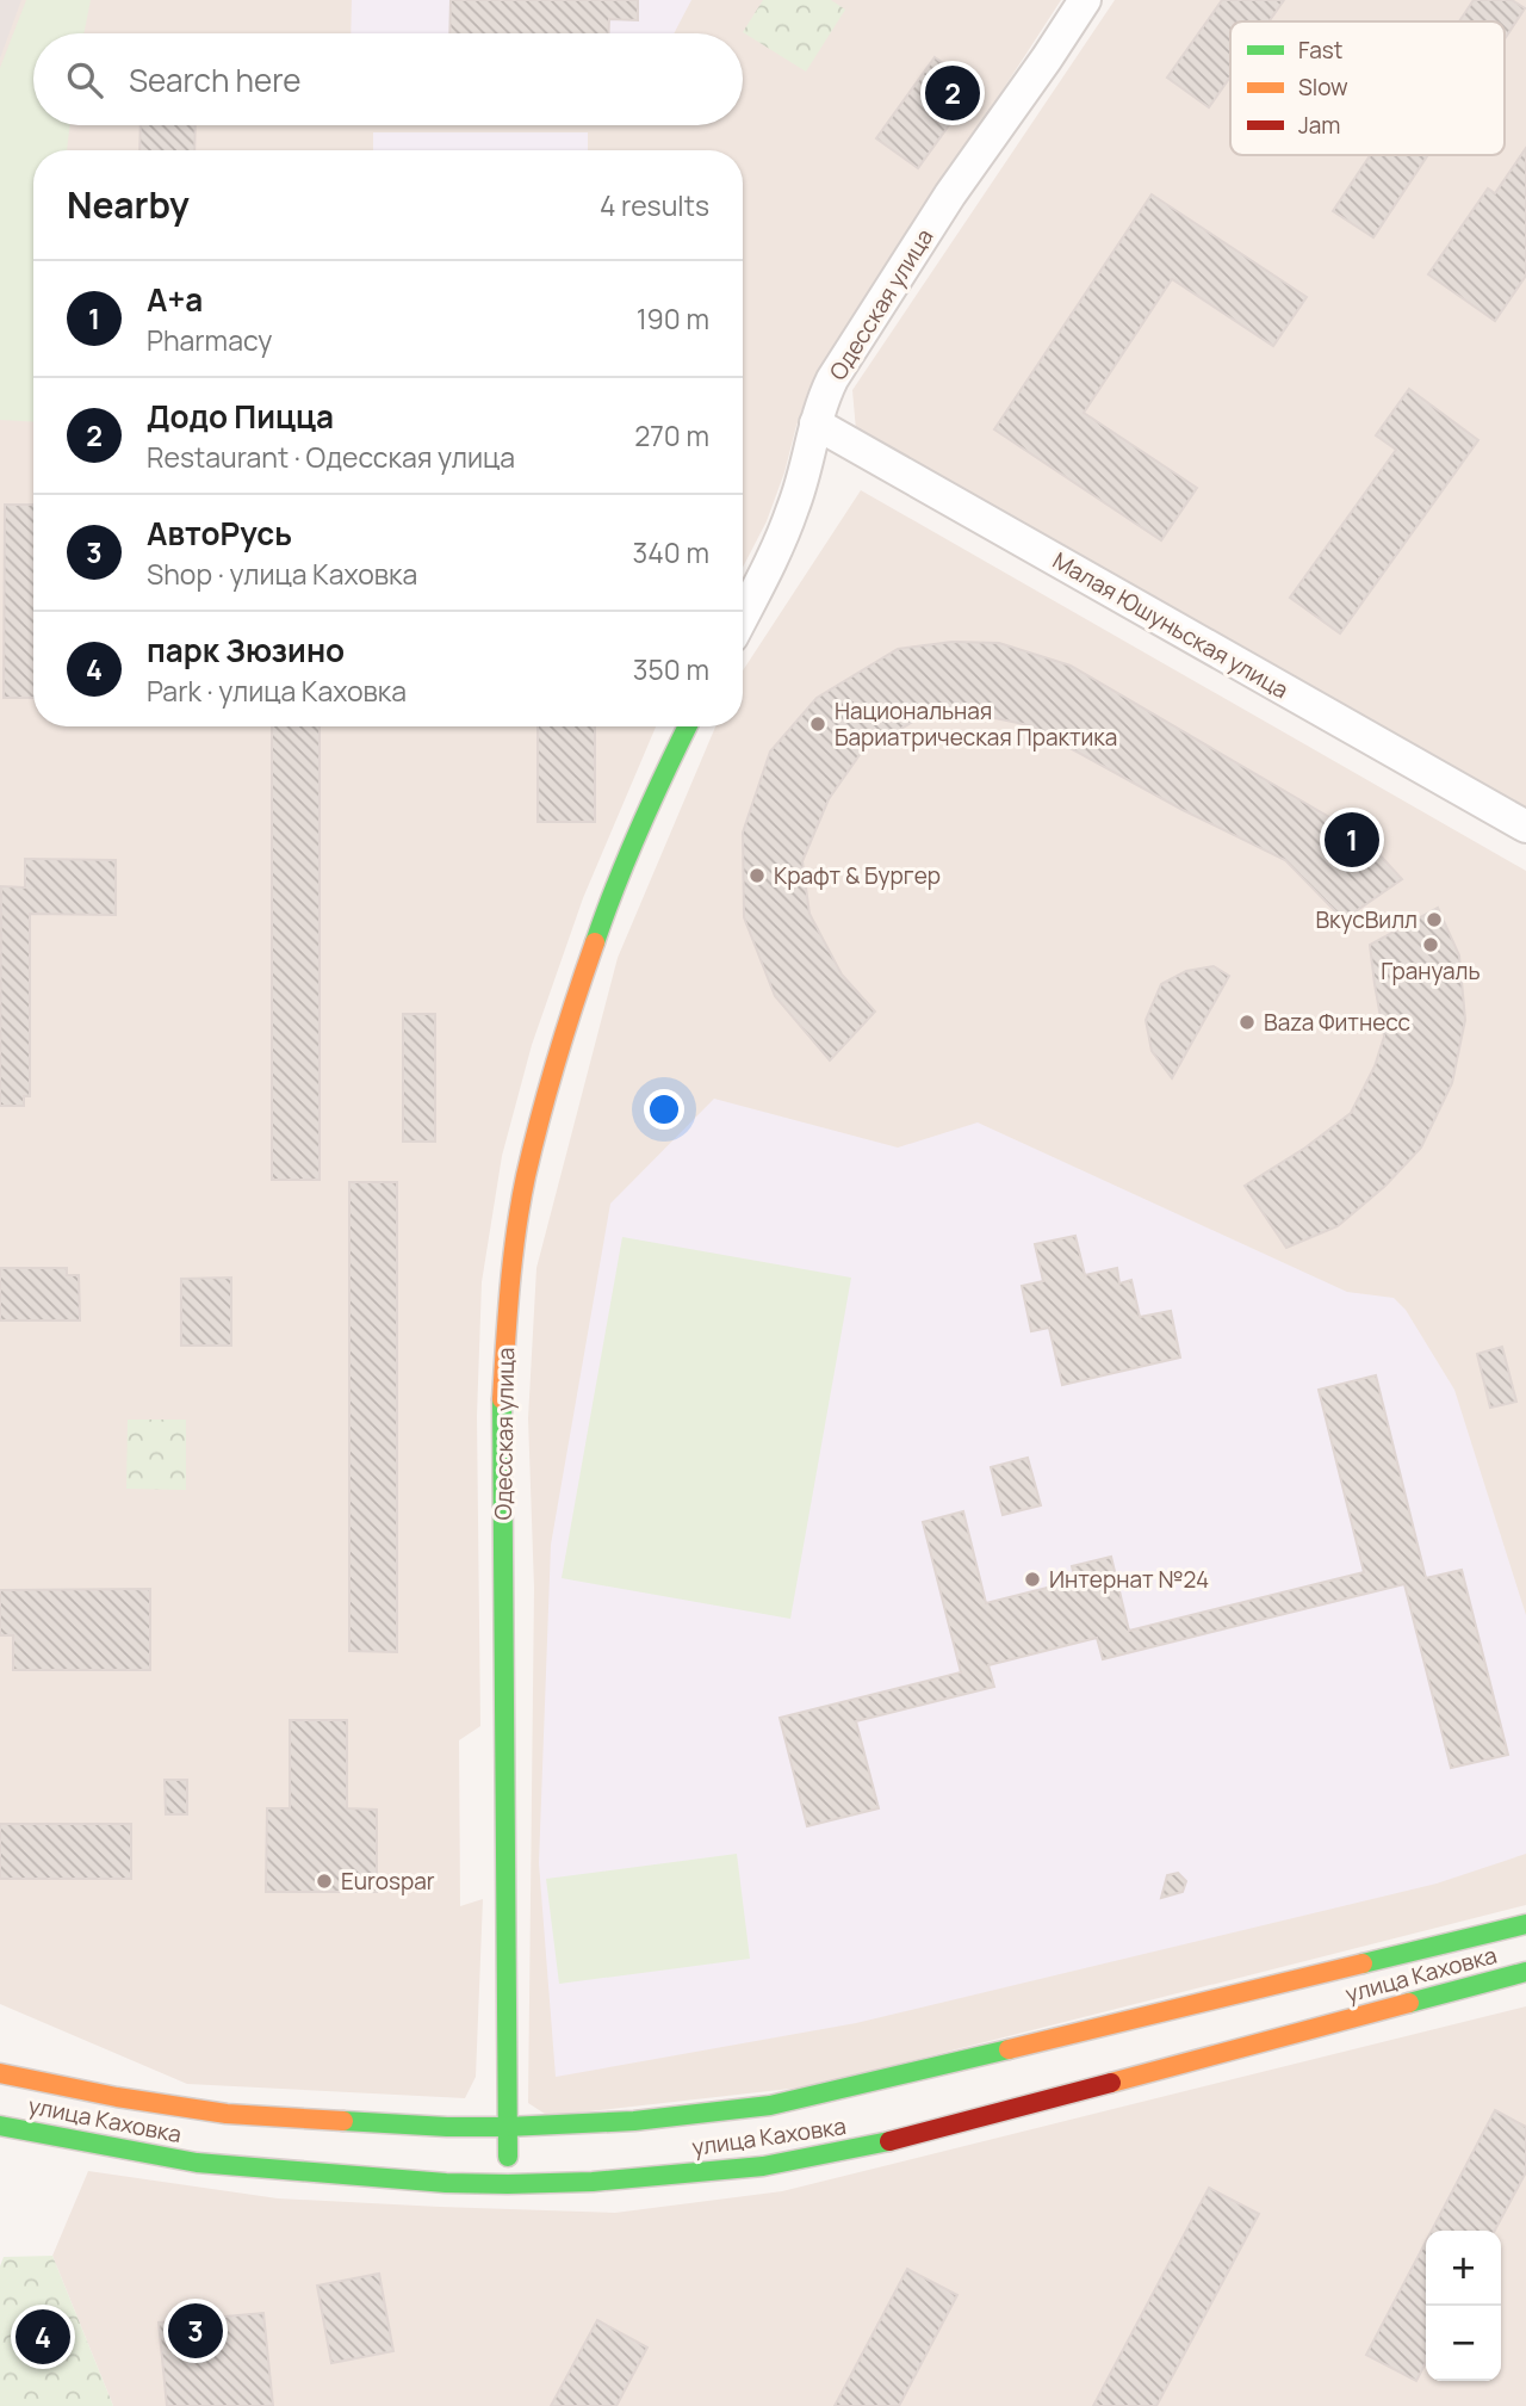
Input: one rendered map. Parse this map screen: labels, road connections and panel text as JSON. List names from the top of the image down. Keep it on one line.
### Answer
{"streets":{"main road":["Одесская улица","улица Каховка"],"street":["Малая Юшуньская улица"]},"crossings":[["Одесская улица","Малая Юшуньская улица"],["Одесская улица","улица Каховка"]],"places":["Национальная Бариатрическая Практика","Крафт & Бургер","ВкусВилл","Грануаль","Baza Фитнесс","Интернат №24","Eurospar"],"legend":["Fast","Slow","Jam"],"page":{"search":"Search here","pins":["2","1","3","4"],"heading":["Nearby","4 results"],"list":[{"mark":"1","name":"А+а","note":"Pharmacy","value":"190 m"},{"mark":"2","name":"Додо Пицца","note":"Restaurant · Одесская улица","value":"270 m"},{"mark":"3","name":"АвтоРусь","note":"Shop · улица Каховка","value":"340 m"},{"mark":"4","name":"парк Зюзино","note":"Park · улица Каховка","value":"350 m"}],"map_buttons":["+","−"]}}
